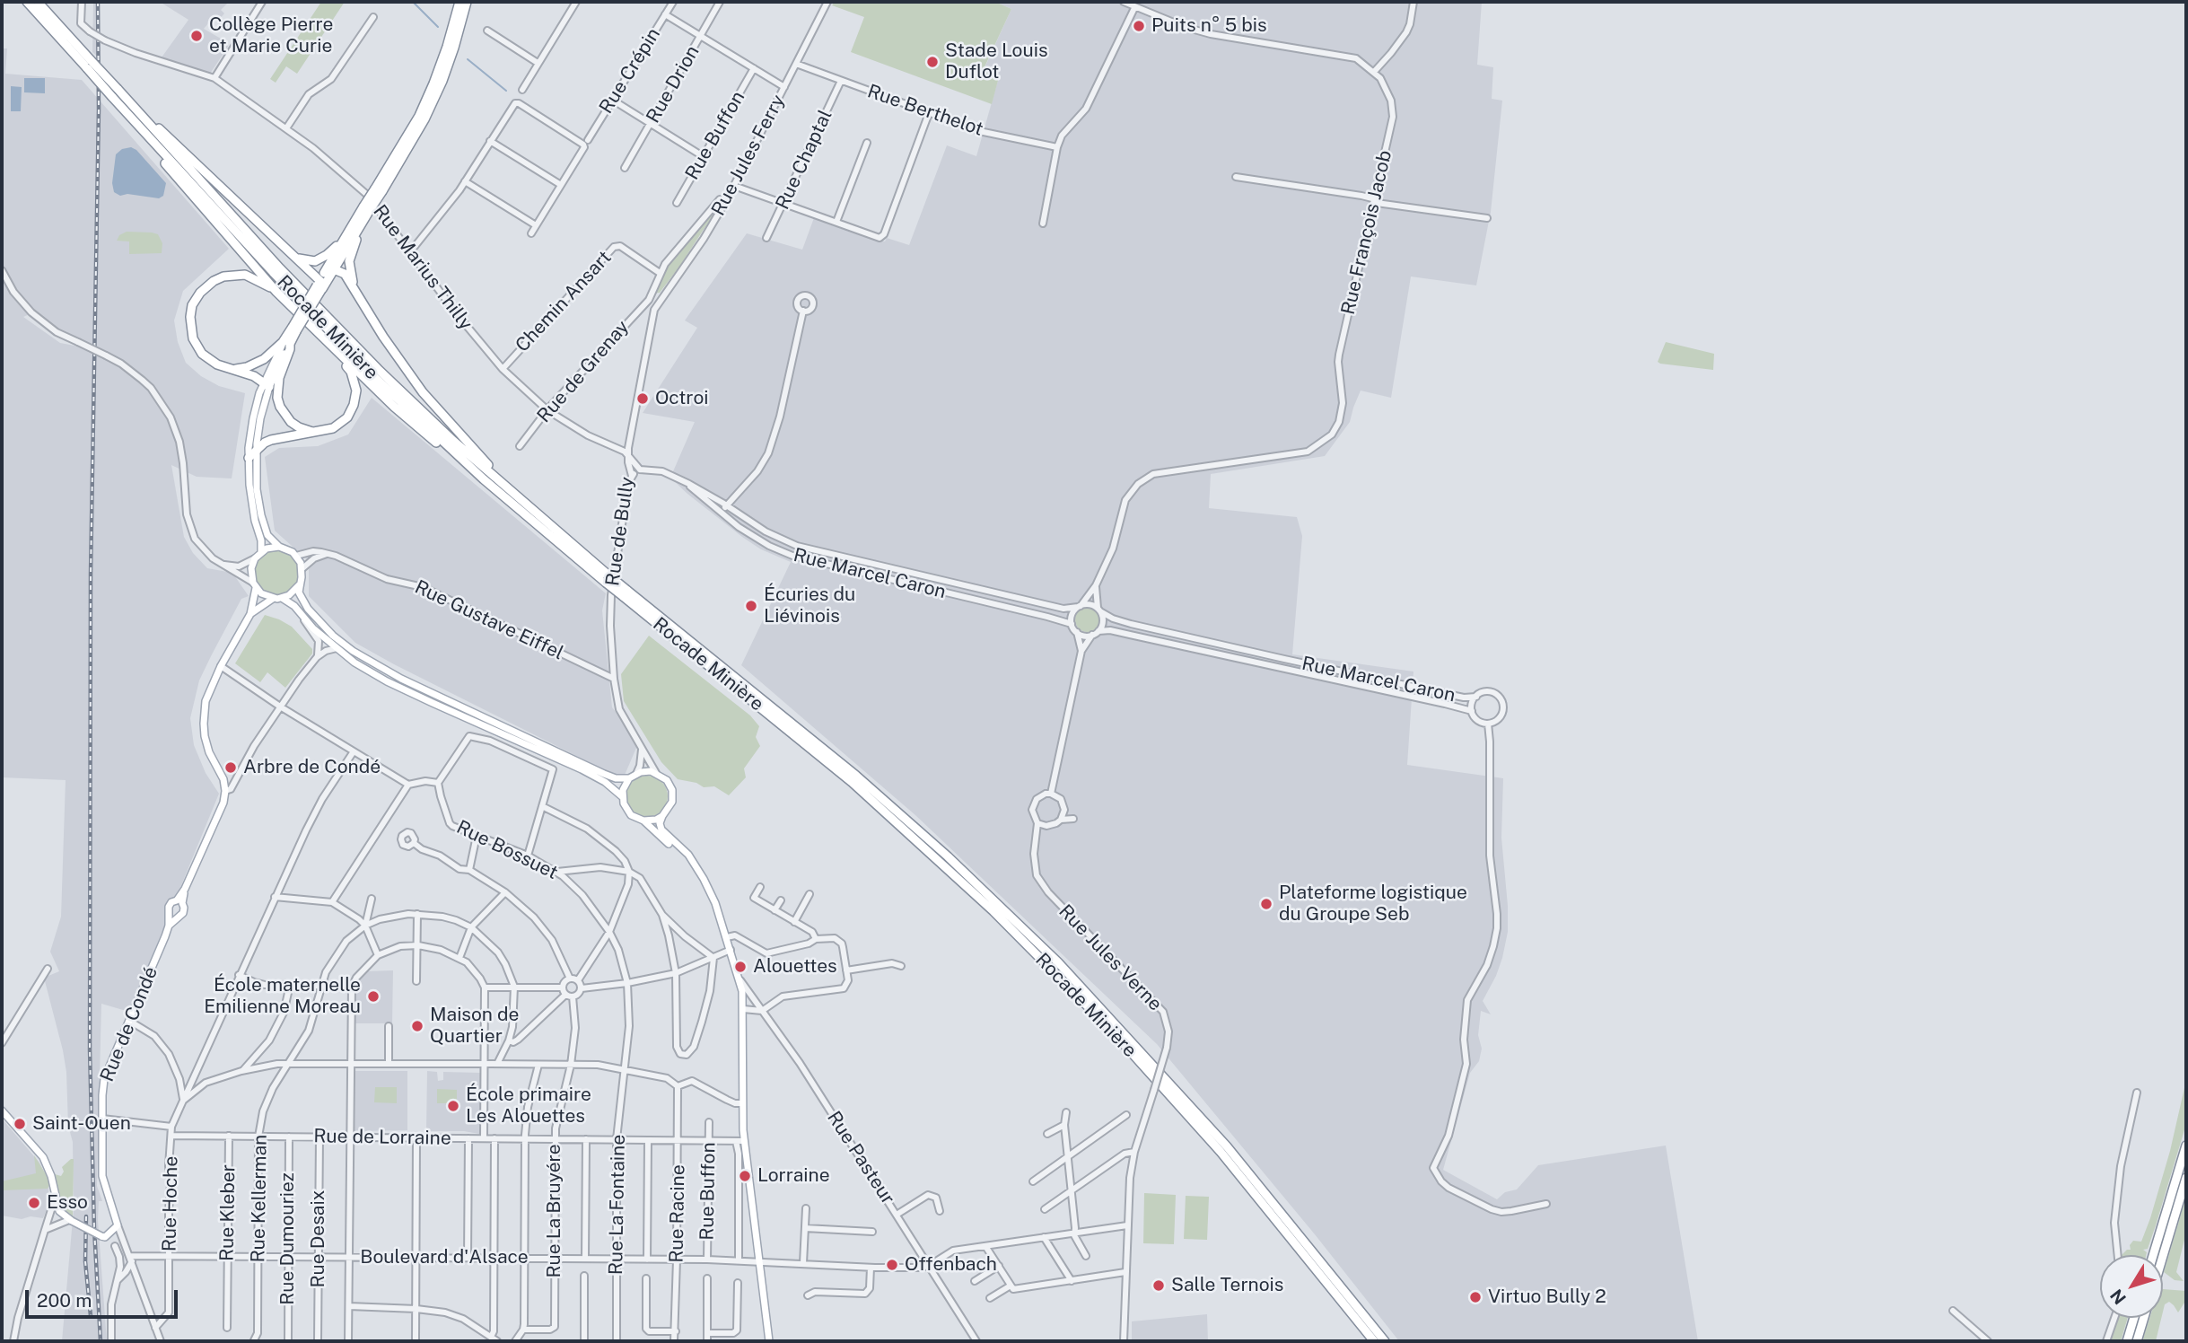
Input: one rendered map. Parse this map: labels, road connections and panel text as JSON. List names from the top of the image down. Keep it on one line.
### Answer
{"streets":{"highway":["Rocade Minière"],"main road":["Rue de Condé"],"street":["Rue Crépin","Rue Drion","Rue Berthelot","Rue Buffon","Rue Jules Ferry","Rue Chaptal","Rue François Jacob","Rue Marius Thilly","Chemin Ansart","Rue de Grenay","Rue de Bully","Rue Marcel Caron","Rue Gustave Eiffel","Rue Bossuet","Rue Jules Verne","Rue de Lorraine","Rue Pasteur","Rue Kellerman","Rue Hoche","Rue La Fontaine","Rue La Bruyére","Rue Kleber","Rue Racine","Rue Dumouriez","Rue Desaix","Boulevard d'Alsace"]},"crossings":[["Rue Berthelot","Rue Jules Ferry"],["Rue Berthelot","Rue Chaptal"],["Rue Buffon","Rue de Lorraine"],["Rue Buffon","Boulevard d'Alsace"],["Rue Jules Ferry","Rue de Bully"],["Rue Marius Thilly","Chemin Ansart"],["Rue Marius Thilly","Rue de Grenay"],["Rue Marius Thilly","Rue de Bully"],["Rue de Bully","Rue Marcel Caron"],["Rue de Bully","Rue Gustave Eiffel"],["Rue Bossuet","Rue La Fontaine"],["Rue de Condé","Boulevard d'Alsace"],["Rue de Lorraine","Rue Kellerman"],["Rue de Lorraine","Rue Hoche"],["Rue de Lorraine","Rue La Fontaine"],["Rue de Lorraine","Rue La Bruyére"],["Rue de Lorraine","Rue Kleber"],["Rue de Lorraine","Rue Racine"],["Rue de Lorraine","Rue Dumouriez"],["Rue de Lorraine","Rue Desaix"],["Rue Pasteur","Boulevard d'Alsace"],["Rue Kellerman","Boulevard d'Alsace"],["Rue Hoche","Boulevard d'Alsace"],["Rue La Fontaine","Boulevard d'Alsace"],["Rue La Bruyére","Boulevard d'Alsace"],["Rue Kleber","Boulevard d'Alsace"],["Rue Racine","Boulevard d'Alsace"],["Rue Dumouriez","Boulevard d'Alsace"],["Rue Desaix","Boulevard d'Alsace"]],"places":["Puits n° 5 bis","Collège Pierre et Marie Curie","Stade Louis Duflot","Octroi","Écuries du Liévinois","Arbre de Condé","Plateforme logistique du Groupe Seb","Alouettes","École maternelle Emilienne Moreau","Maison de Quartier","École primaire Les Alouettes","Saint-Ouen","Lorraine","Esso","Offenbach","Salle Ternois","Virtuo Bully 2"],"scale_bar":"200 m","north":"bottom left"}
